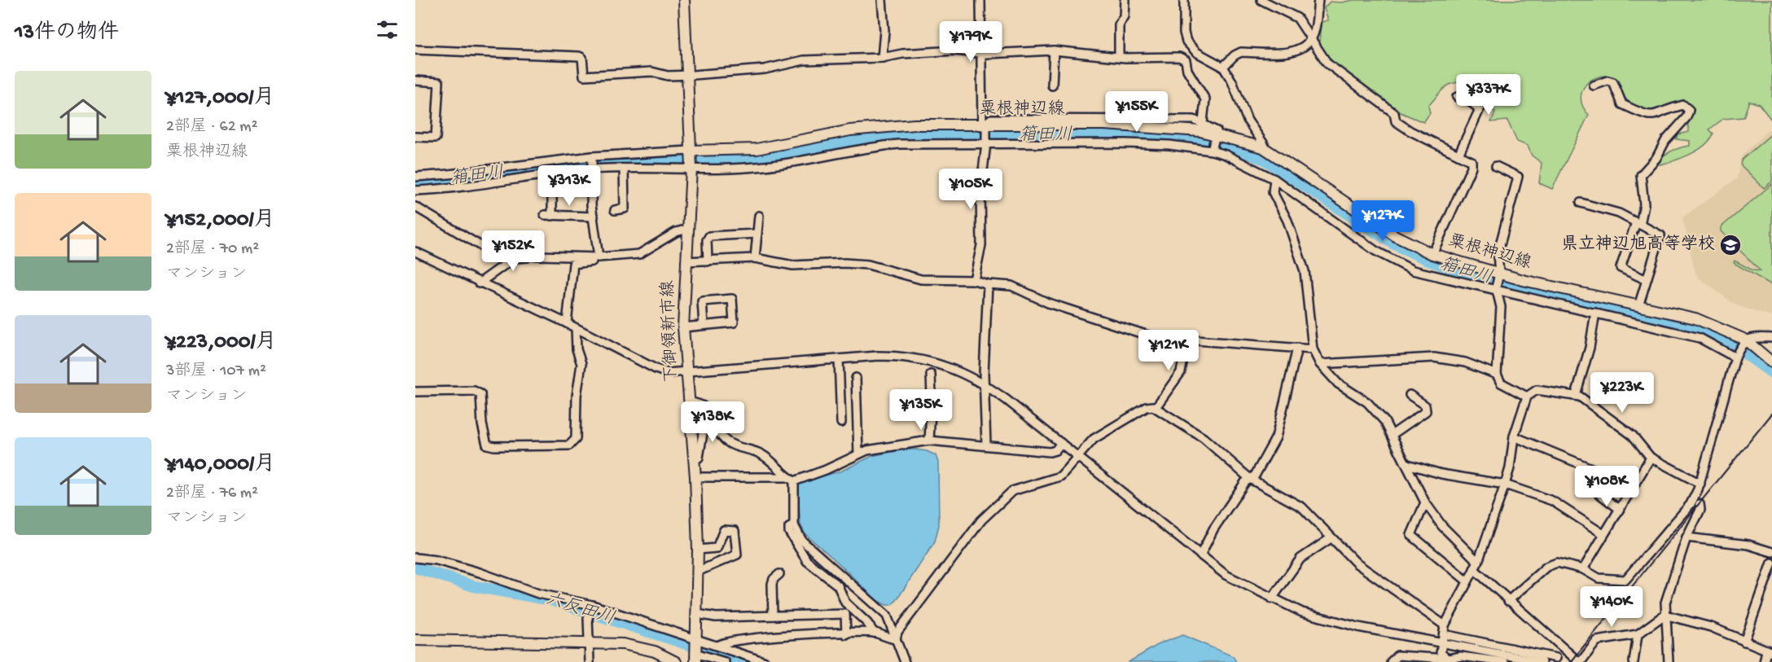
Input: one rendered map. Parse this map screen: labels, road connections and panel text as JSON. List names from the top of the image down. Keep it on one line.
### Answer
{"streets":{"main road":["粟根神辺線","下御領新市線"]},"crossings":[["粟根神辺線","下御領新市線"]],"water":["箱田川","六反田川"],"places":{"school or university":["県立神辺旭高等学校"]},"page":{"heading":"13件の物件","price":["¥179K","¥337K","¥155K","¥313K","¥105K","¥127K","¥152K","¥121K","¥223K","¥135K","¥138K","¥108K","¥140K"],"list":[{"name":"¥127,000/月","note":"2部屋 · 62 m² · 粟根神辺線"},{"name":"¥152,000/月","note":"2部屋 · 70 m² · マンション"},{"name":"¥223,000/月","note":"3部屋 · 107 m² · マンション"},{"name":"¥140,000/月","note":"2部屋 · 76 m² · マンション"}]}}
